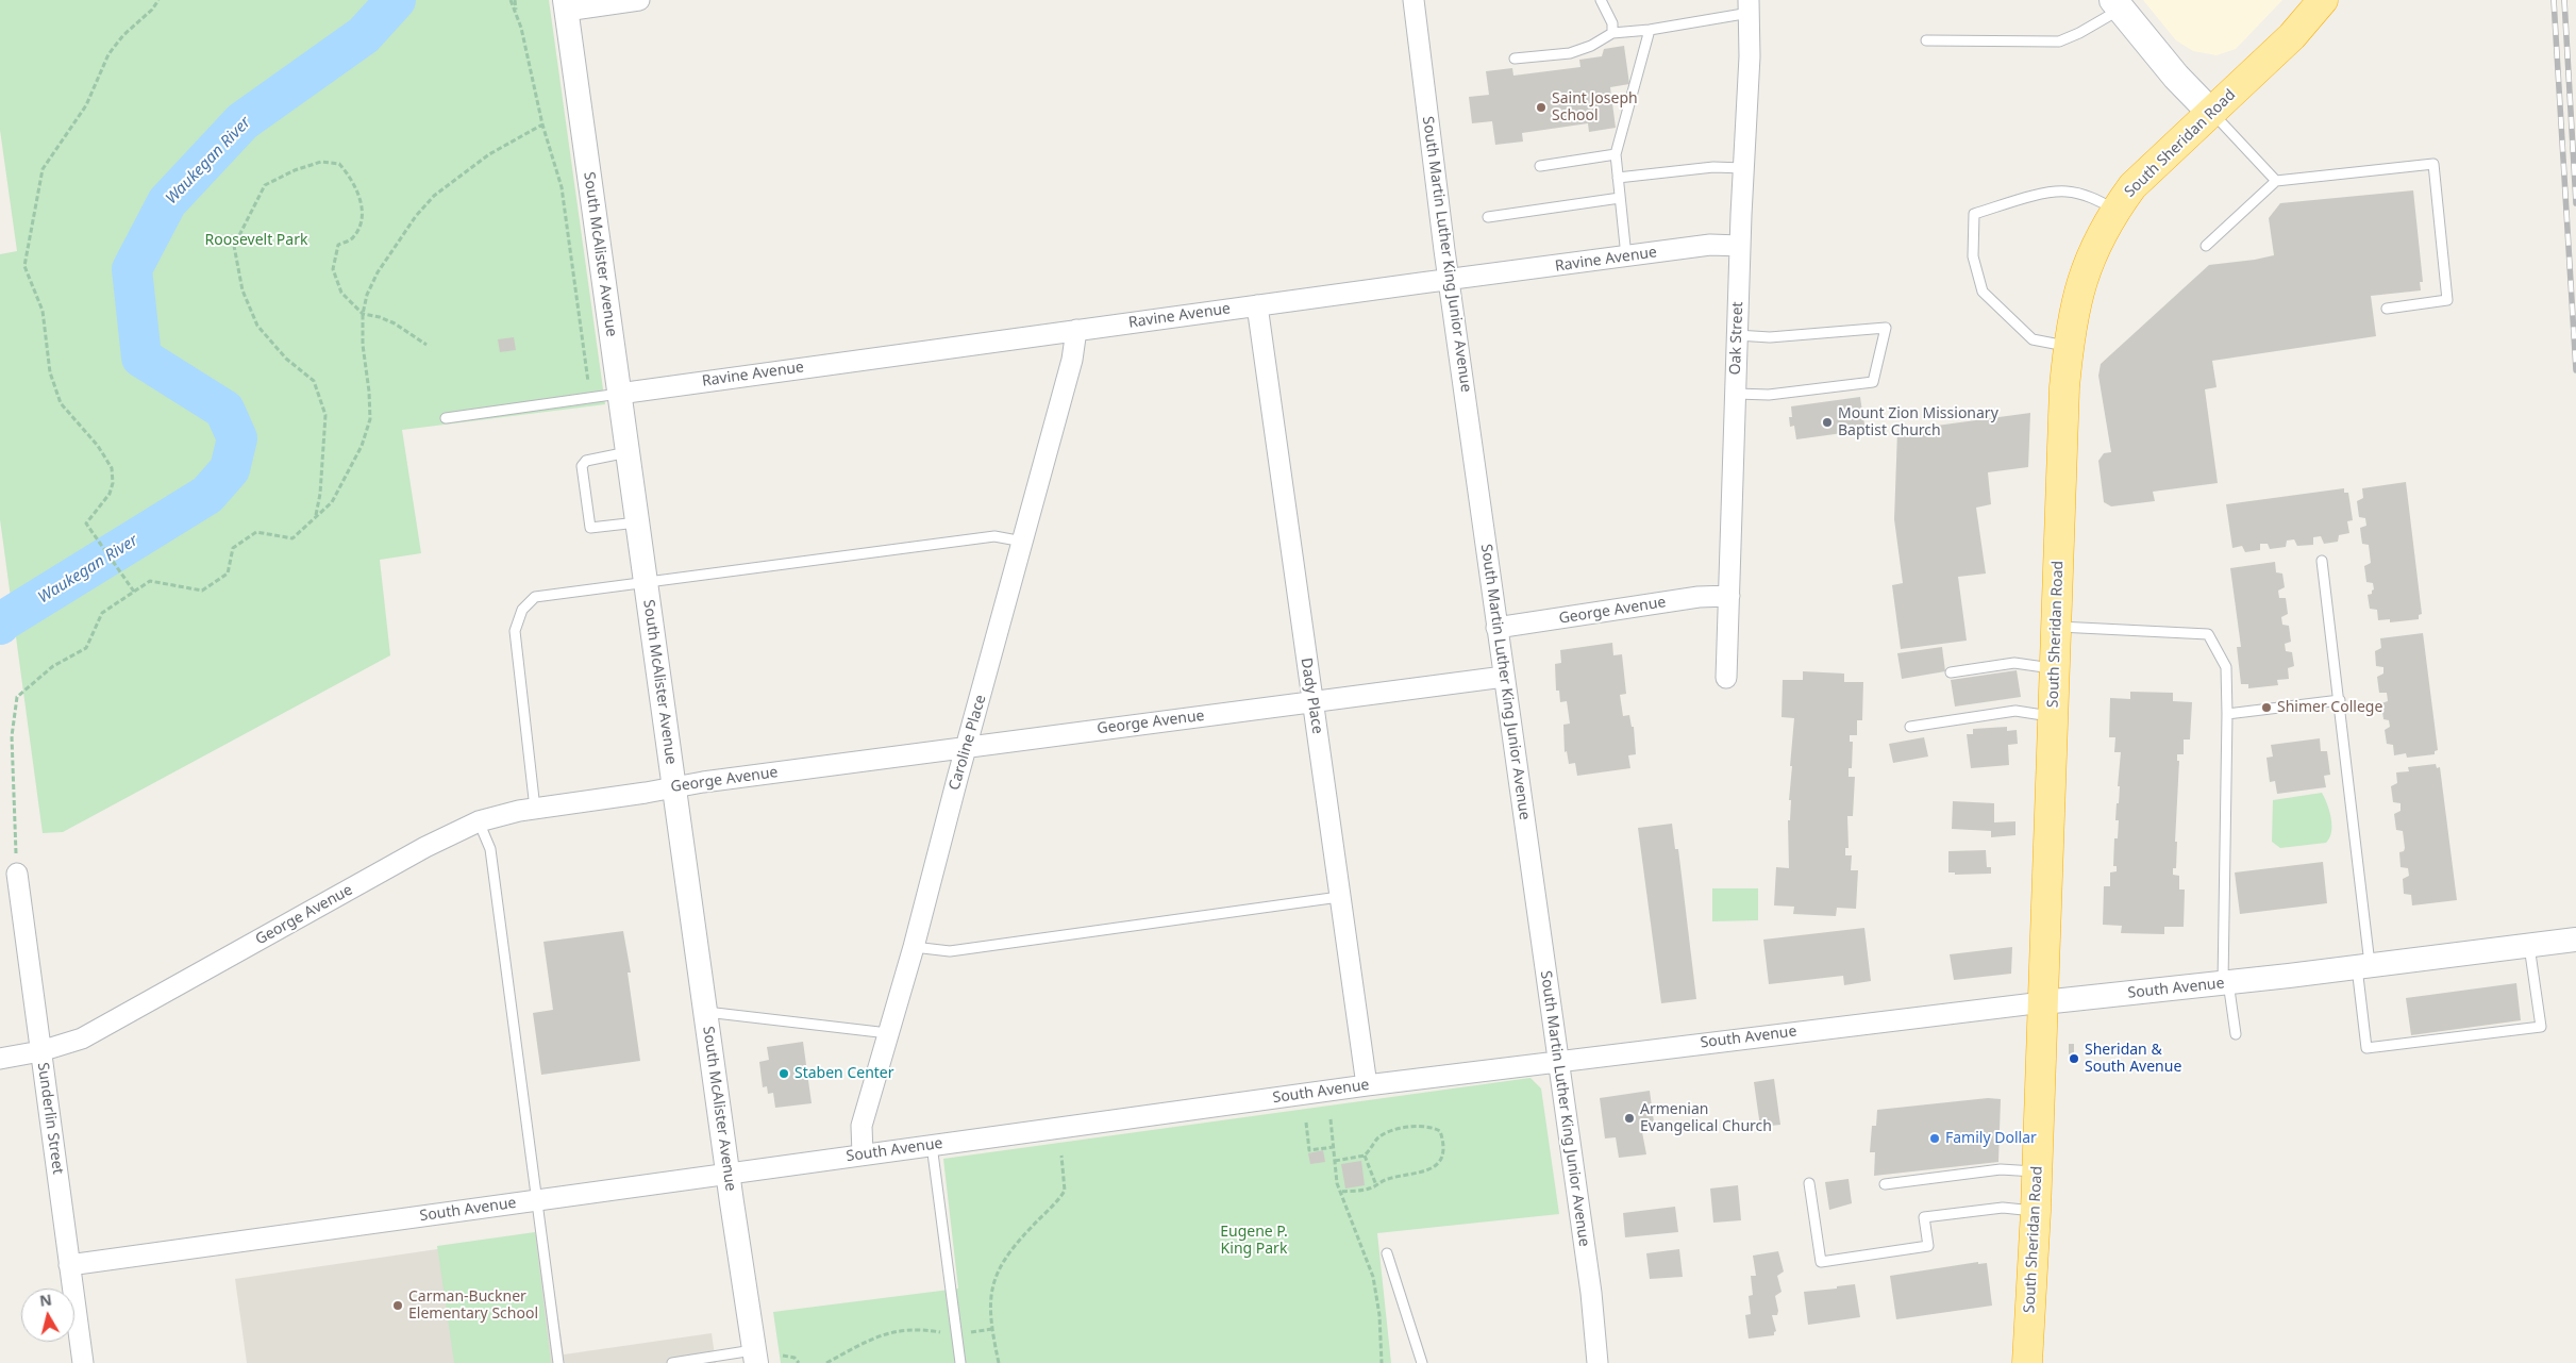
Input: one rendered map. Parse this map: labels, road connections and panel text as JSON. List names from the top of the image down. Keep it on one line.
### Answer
{"streets":{"highway":["South Sheridan Road"],"street":["South McAlister Avenue","South Martin Luther King Junior Avenue","Ravine Avenue","Oak Street","George Avenue","Dady Place","Caroline Place","South Avenue","Sunderlin Street"]},"crossings":[["South Sheridan Road","South Avenue"],["South McAlister Avenue","Ravine Avenue"],["South McAlister Avenue","George Avenue"],["South McAlister Avenue","South Avenue"],["South Martin Luther King Junior Avenue","Ravine Avenue"],["South Martin Luther King Junior Avenue","George Avenue"],["South Martin Luther King Junior Avenue","South Avenue"],["Ravine Avenue","Oak Street"],["Ravine Avenue","Dady Place"],["Ravine Avenue","Caroline Place"],["Oak Street","George Avenue"],["George Avenue","Dady Place"],["George Avenue","Caroline Place"],["George Avenue","Sunderlin Street"],["Dady Place","South Avenue"],["Caroline Place","South Avenue"],["South Avenue","Sunderlin Street"]],"water":["Waukegan River"],"parks":["Roosevelt Park","Eugene P. King Park"],"places":["Saint Joseph School","Mount Zion Missionary Baptist Church","Shimer College","Sheridan & South Avenue","Staben Center","Armenian Evangelical Church","Family Dollar","Carman-Buckner Elementary School"],"north":"top"}
